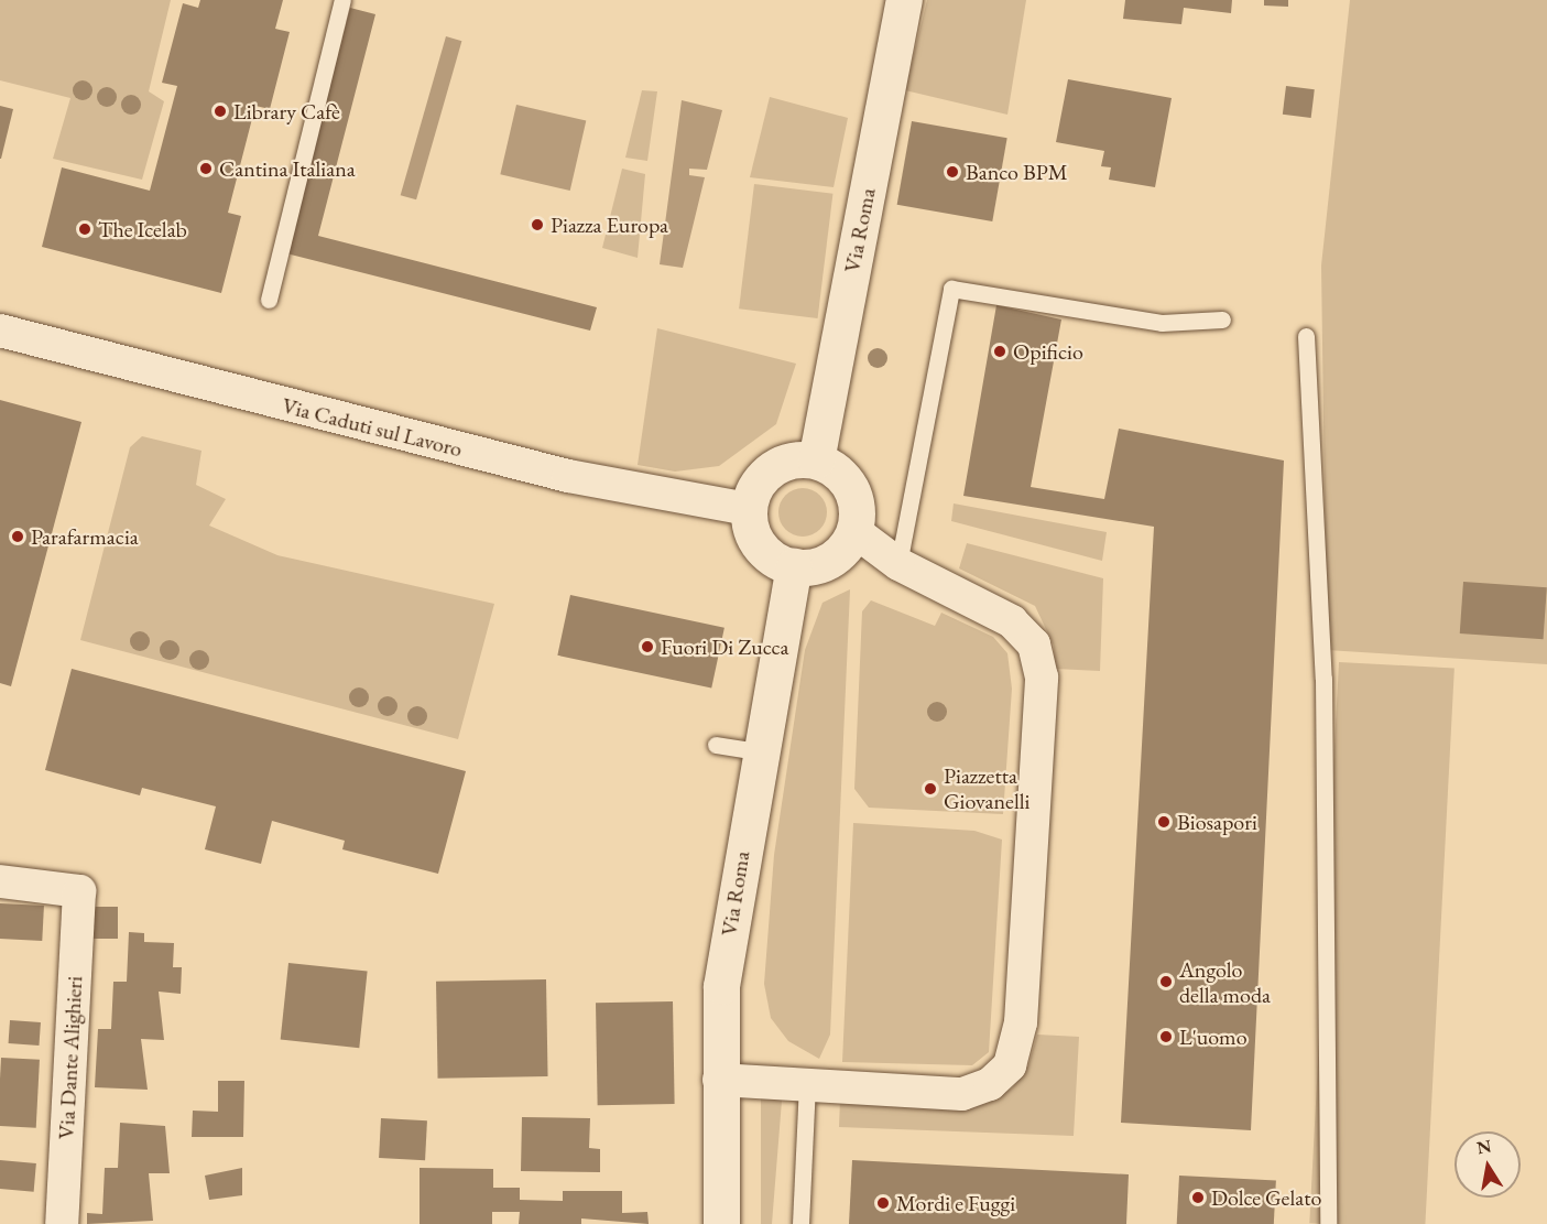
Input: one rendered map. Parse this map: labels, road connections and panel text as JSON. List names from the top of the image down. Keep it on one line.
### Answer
{"streets":{"street":["Via Roma","Via Caduti sul Lavoro","Via Dante Alighieri"]},"crossings":[["Via Roma","Via Caduti sul Lavoro"]],"places":["Library Cafè","Cantina Italiana","Banco BPM","Piazza Europa","The Icelab","Opificio","Parafarmacia","Fuori Di Zucca","Piazzetta Giovanelli","Biosapori","Angolo della moda","L'uomo","Dolce Gelato","Mordi e Fuggi"],"north":"top"}
